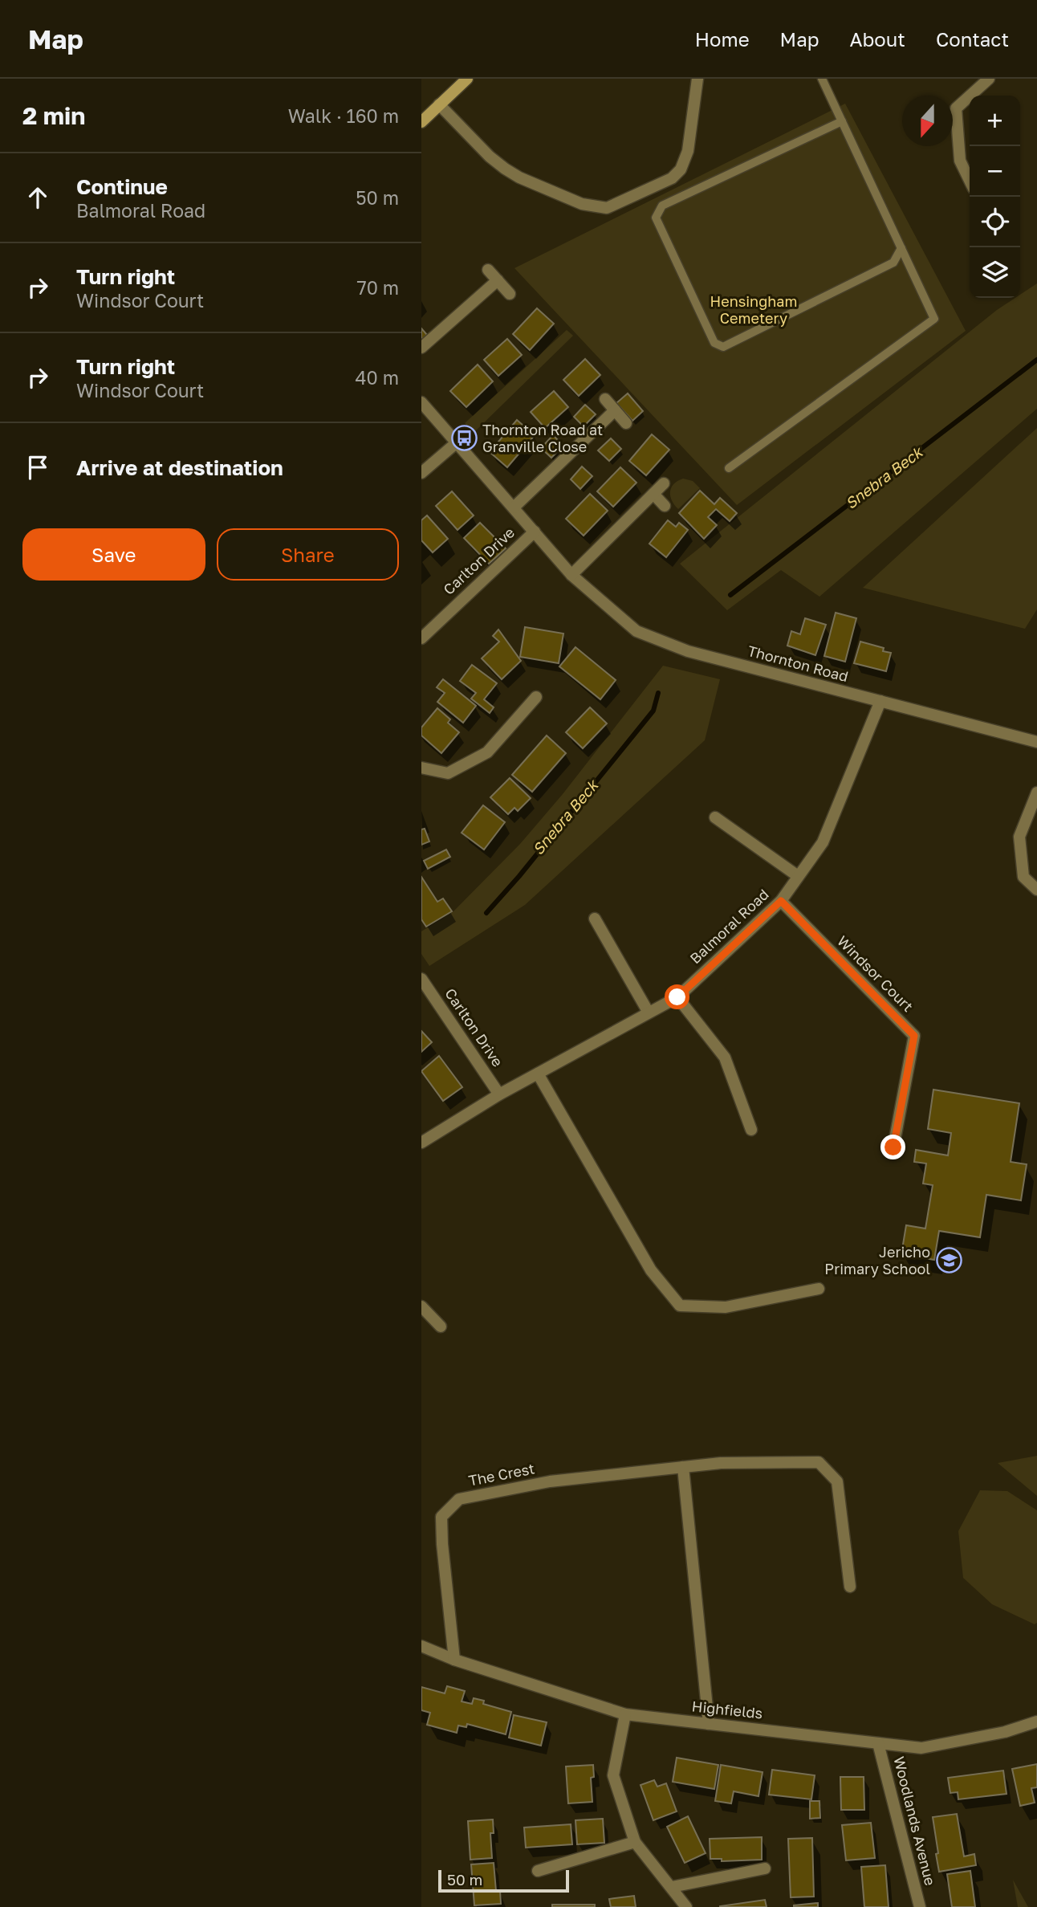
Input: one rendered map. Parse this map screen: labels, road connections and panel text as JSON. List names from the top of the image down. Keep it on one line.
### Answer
{"streets":{"street":["Carlton Drive","Thornton Road","Balmoral Road","Windsor Court","The Crest","Highfields","Woodlands Avenue"]},"crossings":[["Carlton Drive","Thornton Road"],["Carlton Drive","Balmoral Road"],["Thornton Road","Balmoral Road"],["Balmoral Road","Windsor Court"],["The Crest","Highfields"],["Highfields","Woodlands Avenue"]],"water":["Snebra Beck"],"parks":["Hensingham Cemetery"],"places":{"bus stop":["Thornton Road at Granville Close"],"school or university":["Jericho Primary School"]},"scale_bar":"50 m","north":"bottom","page":{"header":"Map","nav":["Home","Map","About","Contact"],"heading":["2 min","Walk · 160 m"],"map_buttons":["+","−"],"list":[["Continue","Balmoral Road","50 m"],["Turn right","Windsor Court","70 m"],["Turn right","Windsor Court","40 m"],"Arrive at destination"],"buttons":["Save","Share"],"scale":"50 m"}}
